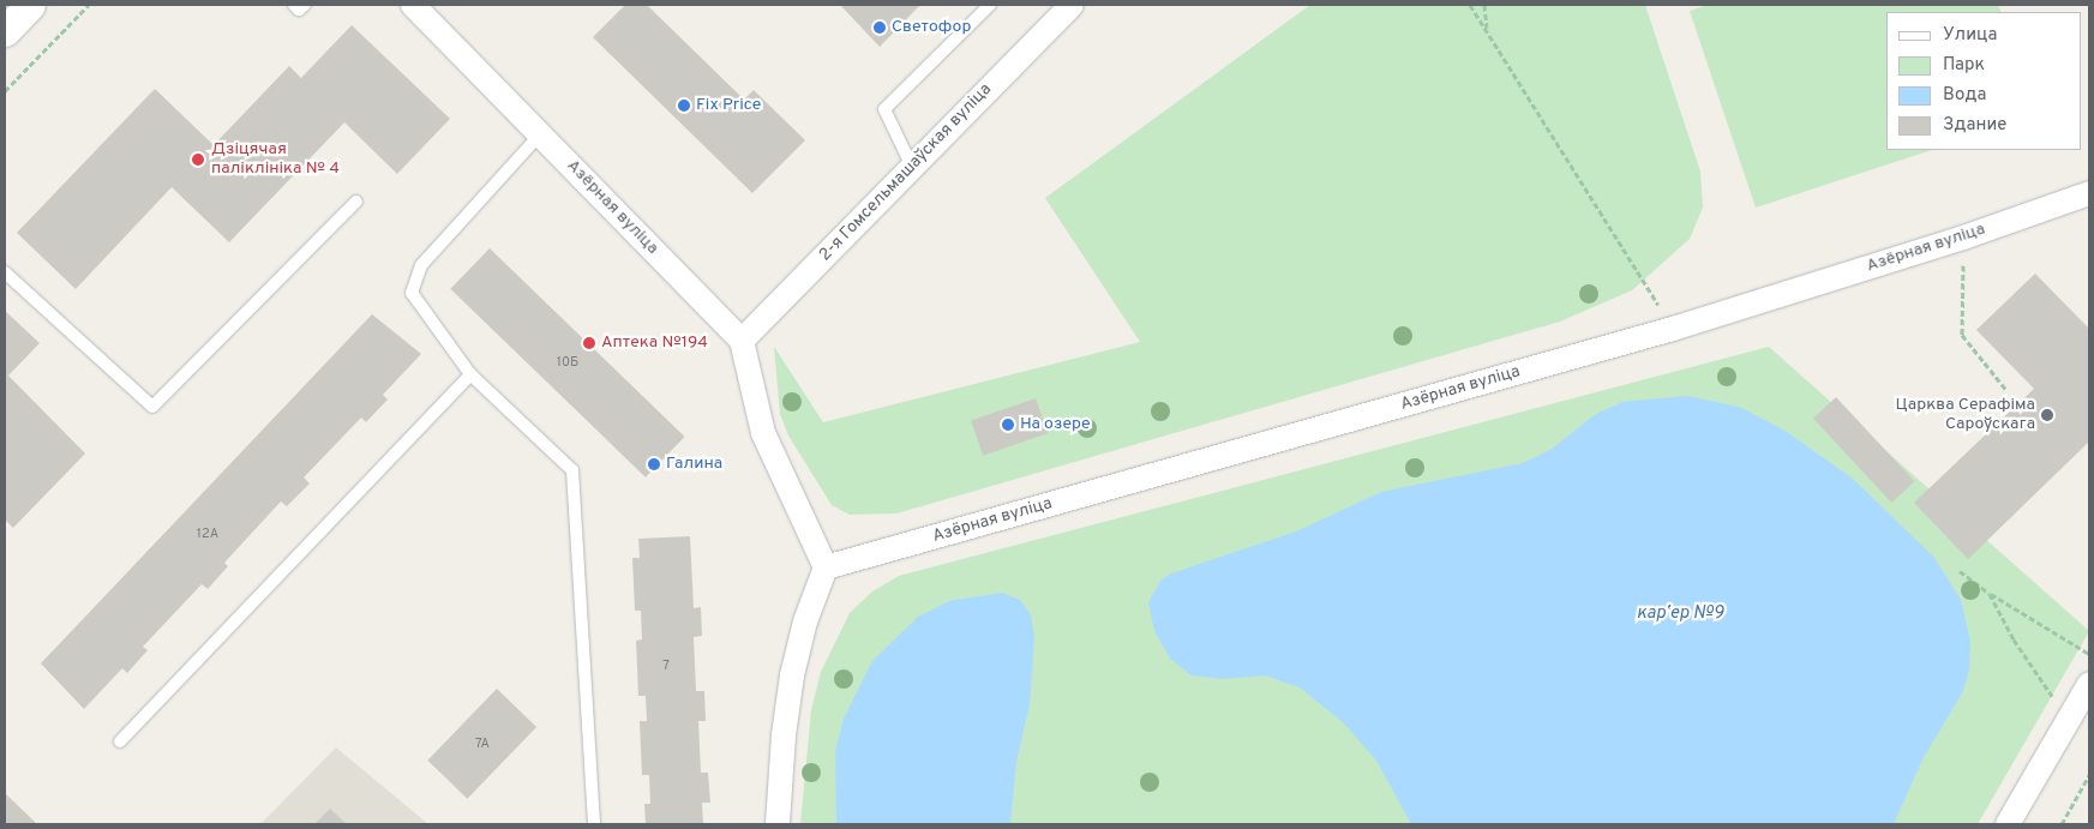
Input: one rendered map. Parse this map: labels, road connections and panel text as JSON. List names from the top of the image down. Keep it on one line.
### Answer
{"streets":{"street":["2-я Гомсельмашаўская вуліца","Азёрная вуліца"]},"crossings":[["2-я Гомсельмашаўская вуліца","Азёрная вуліца"]],"water":["карʼер №9"],"places":["Светофор","Fix Price","Дзіцячая паліклініка № 4","Аптека №194","Царква Серафіма Сароўскага","На озере","Галина"],"house_numbers":["10Б","12А","7","7А"],"legend":["Улица","Парк","Вода","Здание"]}
